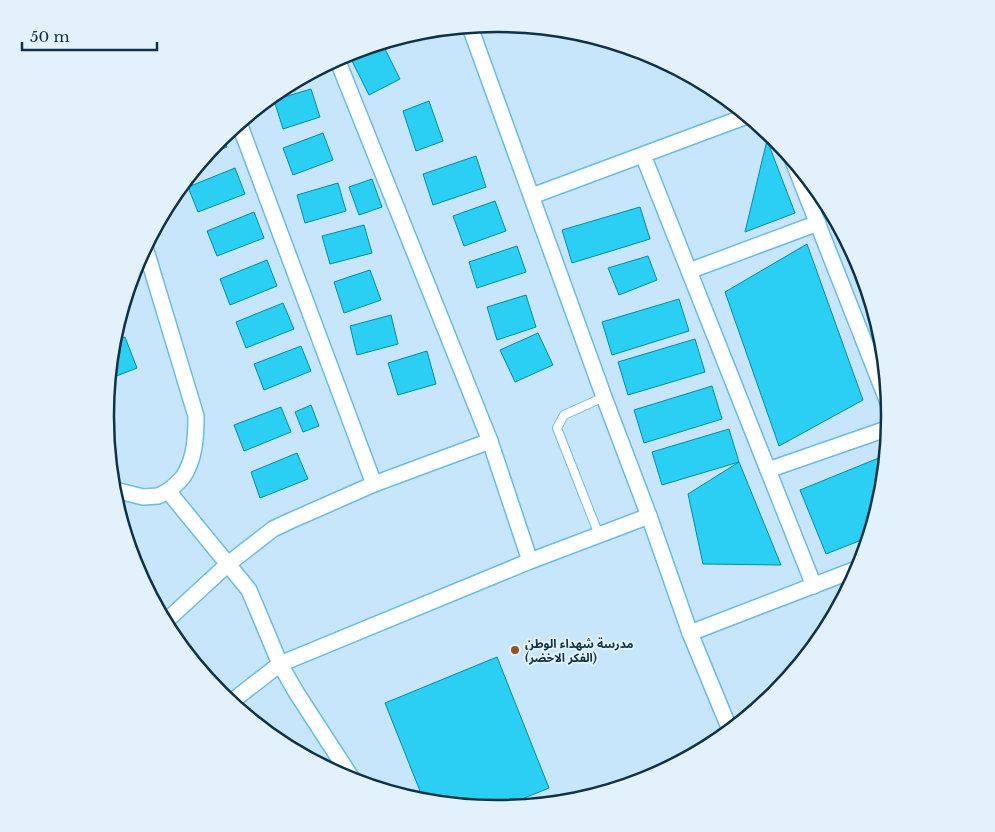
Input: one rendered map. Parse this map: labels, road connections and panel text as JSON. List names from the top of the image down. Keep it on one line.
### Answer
{"places":["مدرسة شهداء الوطن (الفكر الاخضر)"],"scale_bar":"50 m"}
